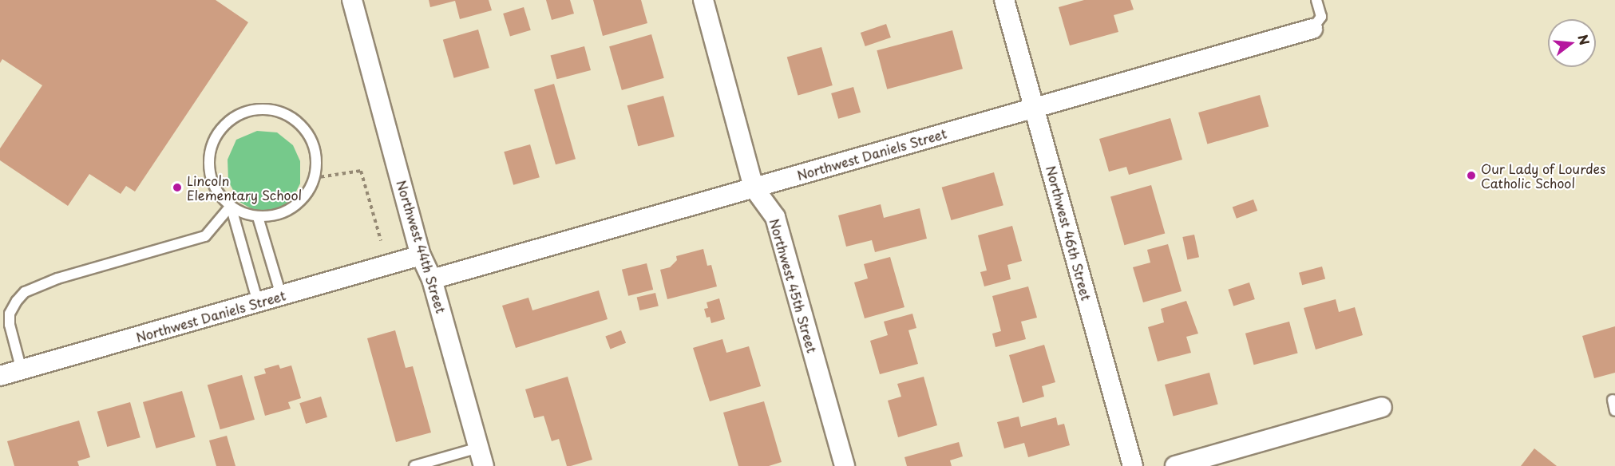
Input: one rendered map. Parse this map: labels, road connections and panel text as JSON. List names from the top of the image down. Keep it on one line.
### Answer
{"streets":{"street":["Northwest Daniels Street","Northwest 46th Street","Northwest 44th Street","Northwest 45th Street"]},"crossings":[["Northwest Daniels Street","Northwest 46th Street"],["Northwest Daniels Street","Northwest 44th Street"],["Northwest Daniels Street","Northwest 45th Street"]],"places":["Our Lady of Lourdes Catholic School","Lincoln Elementary School"],"north":"right"}
